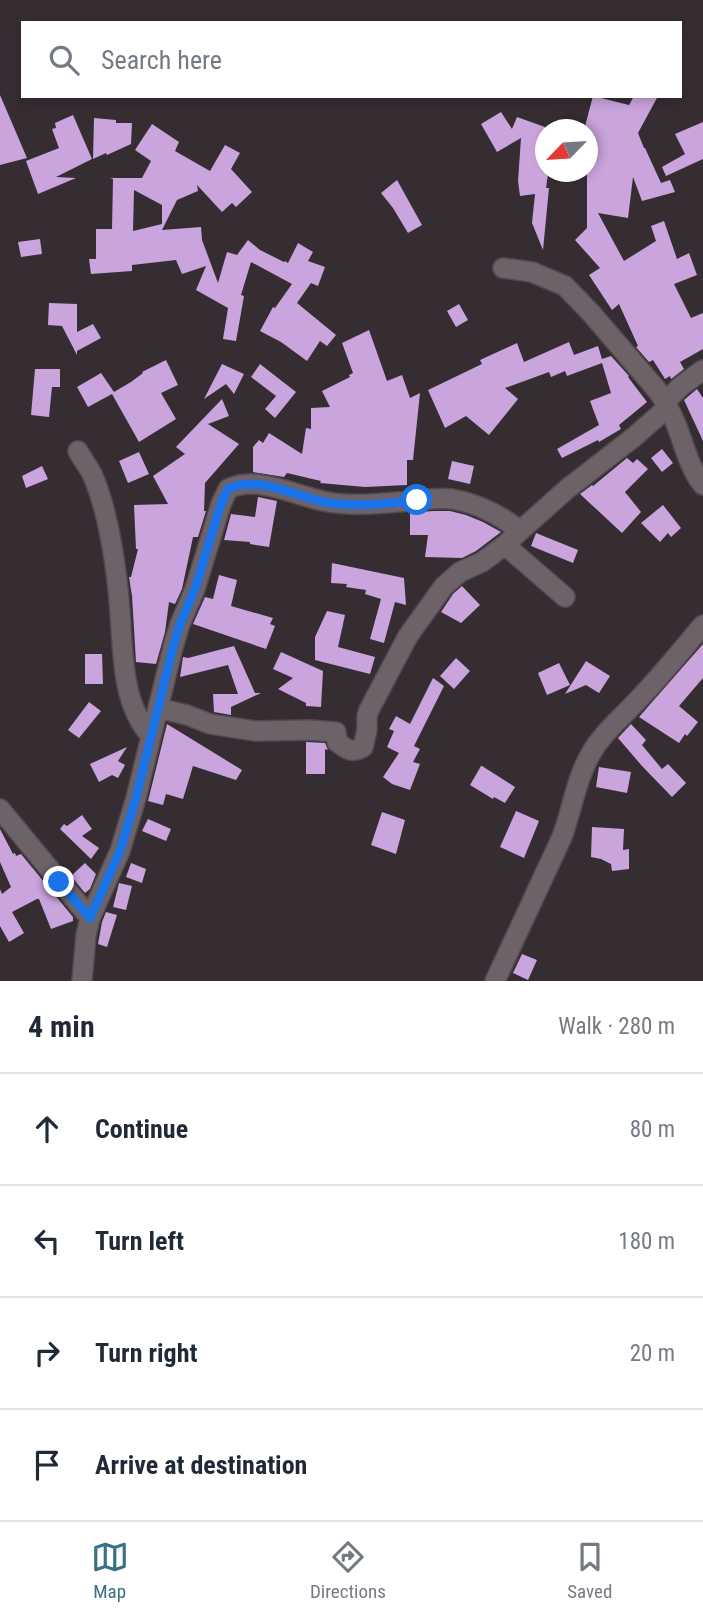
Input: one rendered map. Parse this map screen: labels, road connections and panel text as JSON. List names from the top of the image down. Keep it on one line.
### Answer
{"north":"bottom left","page":{"search":"Search here","heading":["4 min","Walk · 280 m"],"list":[["Continue","80 m"],["Turn left","180 m"],["Turn right","20 m"],"Arrive at destination"],"nav":["Map","Directions","Saved"]}}
